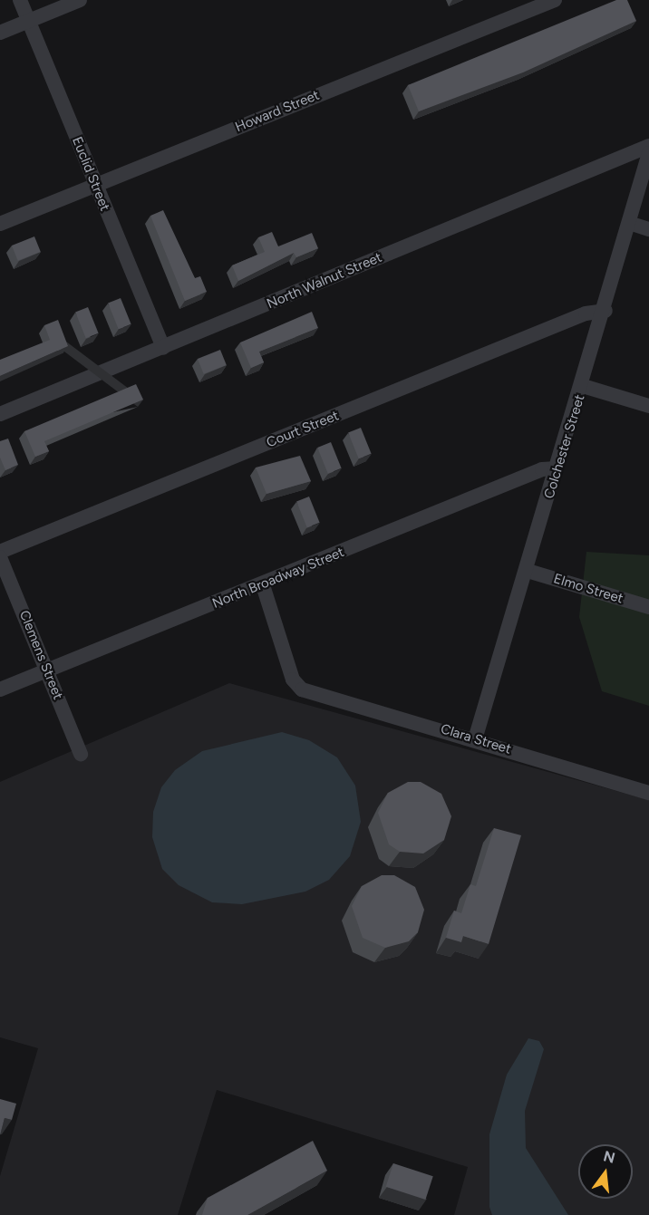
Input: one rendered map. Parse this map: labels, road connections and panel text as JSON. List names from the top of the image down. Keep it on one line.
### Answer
{"streets":{"street":["Howard Street","Euclid Street","North Walnut Street","Court Street","Colchester Street","North Broadway Street","Elmo Street","Clemens Street","Clara Street"]},"crossings":[["Howard Street","Euclid Street"],["Euclid Street","North Walnut Street"],["Court Street","Colchester Street"],["Colchester Street","North Broadway Street"],["Colchester Street","Elmo Street"],["Colchester Street","Clara Street"],["North Broadway Street","Clemens Street"],["North Broadway Street","Clara Street"]],"north":"top"}
